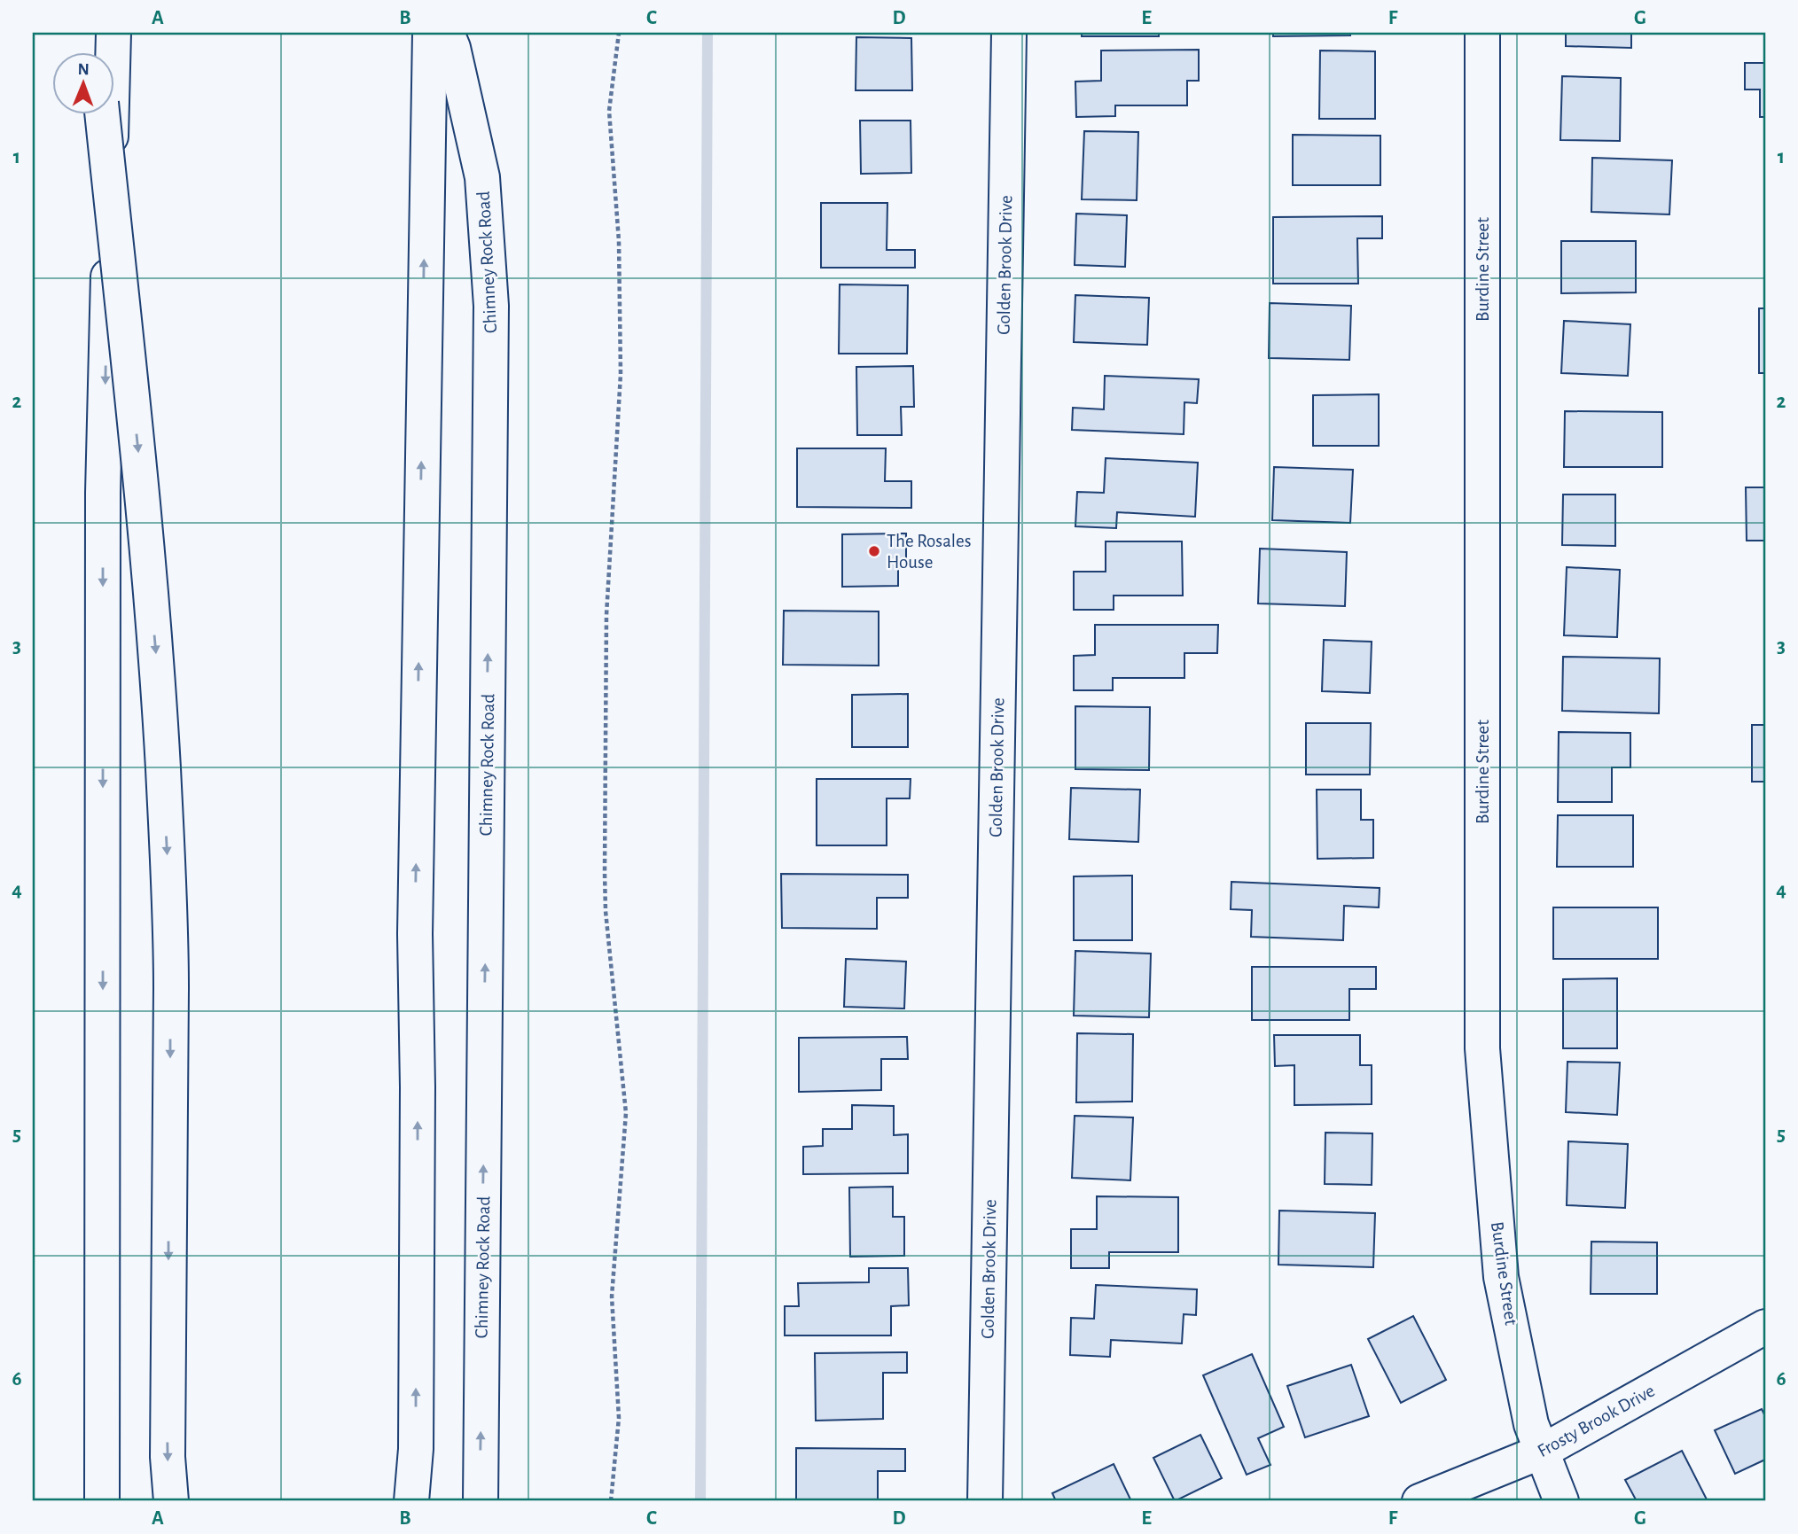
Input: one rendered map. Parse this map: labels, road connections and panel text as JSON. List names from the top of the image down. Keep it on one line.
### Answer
{"streets":{"main road":["Chimney Rock Road","Golden Brook Drive","Burdine Street","Frosty Brook Drive"]},"crossings":[["Burdine Street","Frosty Brook Drive"]],"places":["The Rosales House"],"north":"top","grid":{"columns":["A","B","C","D","E","F","G"],"rows":["1","2","3","4","5","6"]}}
